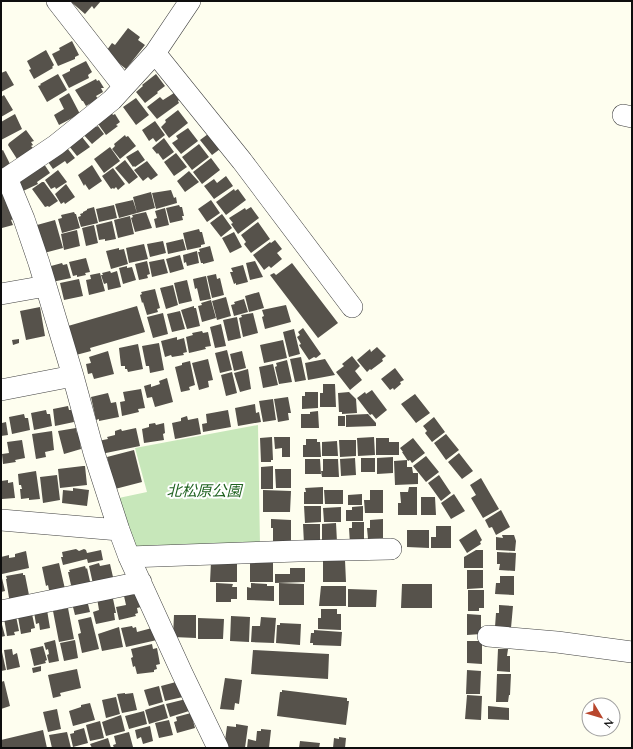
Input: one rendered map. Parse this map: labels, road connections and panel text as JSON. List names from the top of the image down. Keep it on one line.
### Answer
{"parks":["北松原公園"],"north":"bottom right"}
